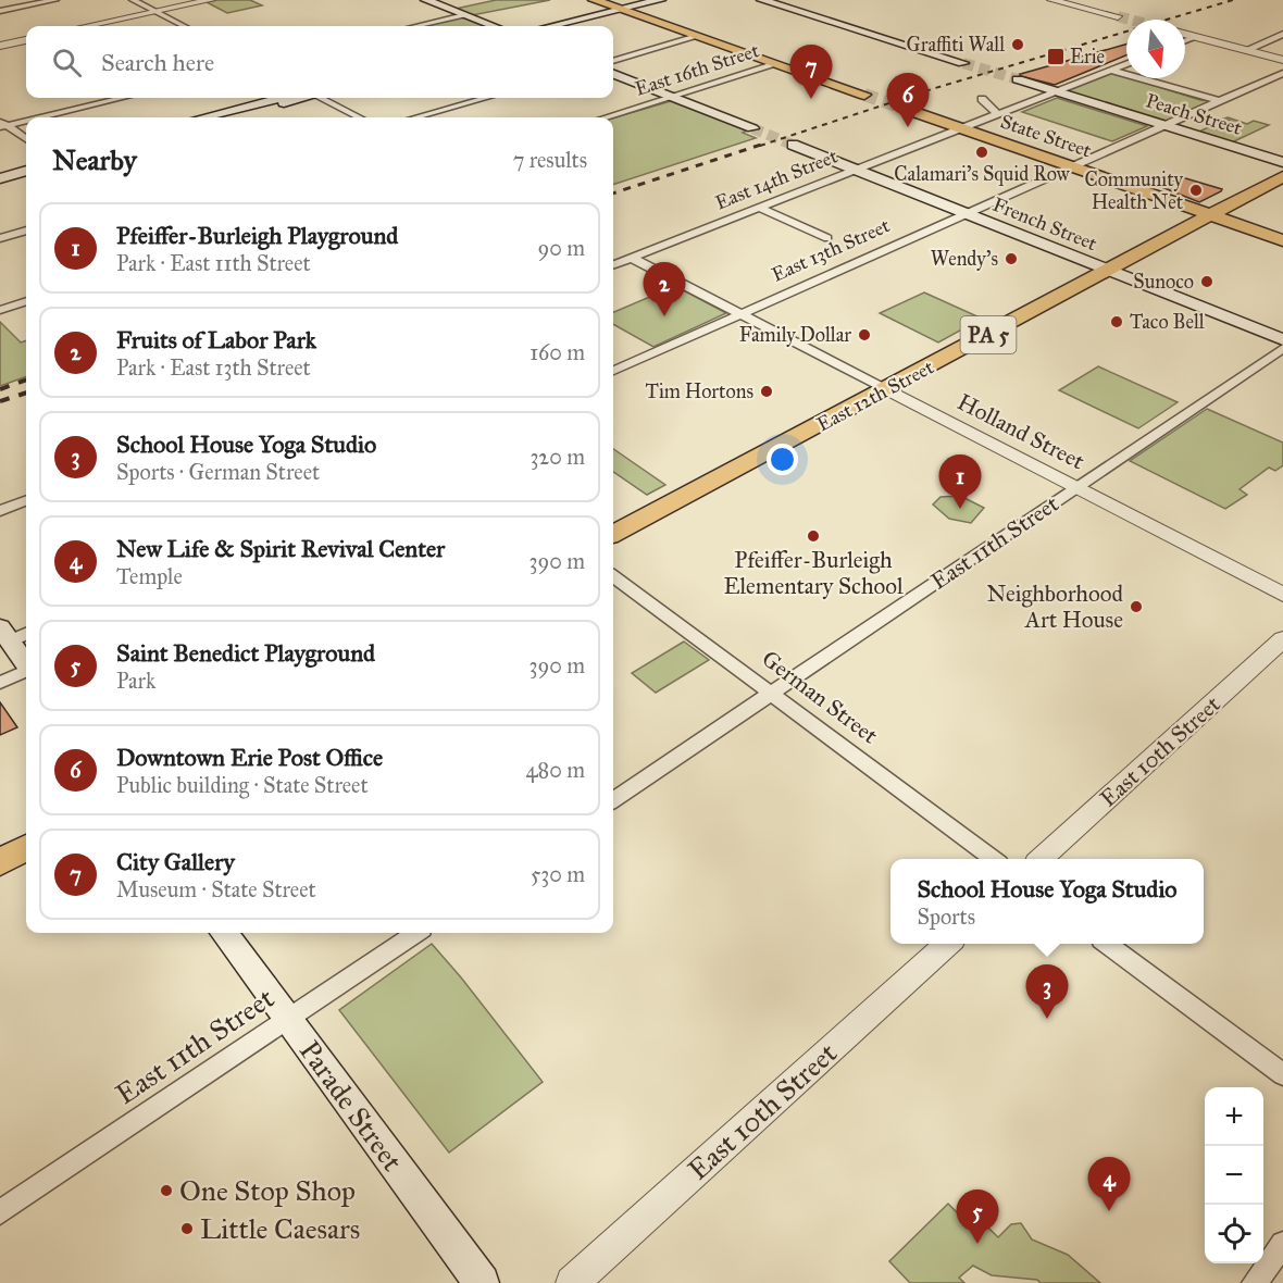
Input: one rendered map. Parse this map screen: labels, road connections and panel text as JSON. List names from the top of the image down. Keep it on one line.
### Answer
{"streets":{"main road":["Peach Street","State Street","French Street","PA 5","East 12th Street","Parade Street"],"street":["East 16th Street","East 14th Street","East 13th Street","Holland Street","East 11th Street","German Street","East 10th Street"]},"crossings":[["Peach Street","East 14th Street"],["Peach Street","East 13th Street"],["State Street","East 14th Street"],["State Street","East 13th Street"],["State Street","PA 5"],["State Street","East 12th Street"],["East 14th Street","French Street"],["East 14th Street","Holland Street"],["French Street","East 13th Street"],["French Street","East 12th Street"],["East 13th Street","Holland Street"],["PA 5","East 12th Street"],["East 12th Street","Holland Street"],["Holland Street","East 11th Street"],["East 11th Street","German Street"],["East 11th Street","Parade Street"]],"places":{"other":["Graffiti Wall","Calamari's Squid Row","Community Health Net","Wendy's","Sunoco","Taco Bell","Family Dollar","Tim Hortons","Pfeiffer-Burleigh Elementary School","Neighborhood Art House","One Stop Shop","Little Caesars"],"transit":["Erie"]},"north":"bottom","page":{"search":"Search here","pins":["7","6","2","1","3","4","5"],"heading":["Nearby","7 results"],"list":[{"mark":"1","name":"Pfeiffer-Burleigh Playground","note":"Park · East 11th Street","value":"90 m"},{"mark":"2","name":"Fruits of Labor Park","note":"Park · East 13th Street","value":"160 m"},{"mark":"3","name":"School House Yoga Studio","note":"Sports · German Street","value":"320 m"},{"mark":"4","name":"New Life & Spirit Revival Center","note":"Temple","value":"390 m"},{"mark":"5","name":"Saint Benedict Playground","note":"Park","value":"390 m"},{"mark":"6","name":"Downtown Erie Post Office","note":"Public building · State Street","value":"480 m"},{"mark":"7","name":"City Gallery","note":"Museum · State Street","value":"530 m"}],"popup":["School House Yoga Studio","Sports"],"map_buttons":["+","−"]}}
